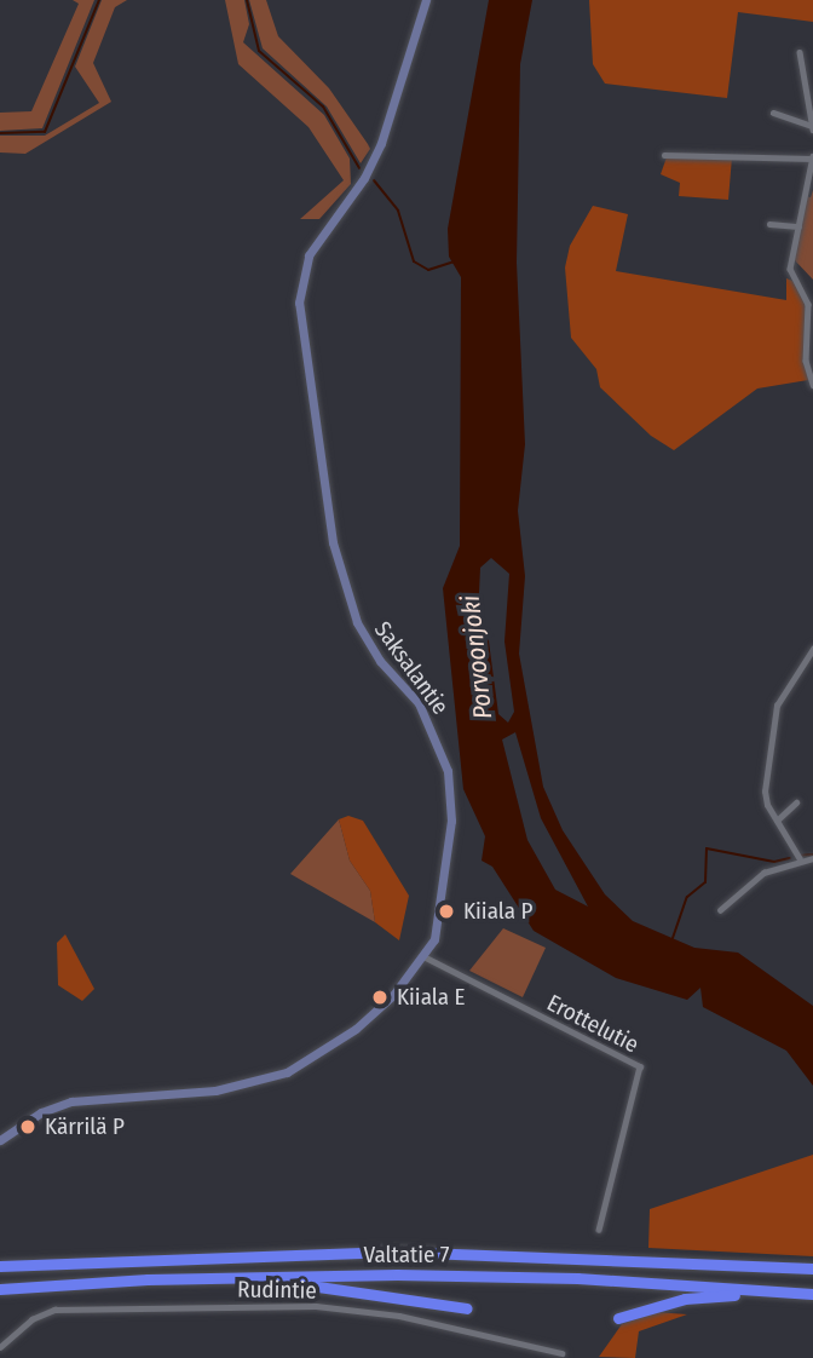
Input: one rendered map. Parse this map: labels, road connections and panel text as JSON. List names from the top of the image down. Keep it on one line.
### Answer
{"streets":{"highway":["Valtatie 7"],"street":["Saksalantie","Erottelutie","Rudintie"]},"crossings":[["Saksalantie","Erottelutie"]],"water":["Porvoonjoki"],"places":["Kiiala P","Kiiala E","Kärrilä P"]}
